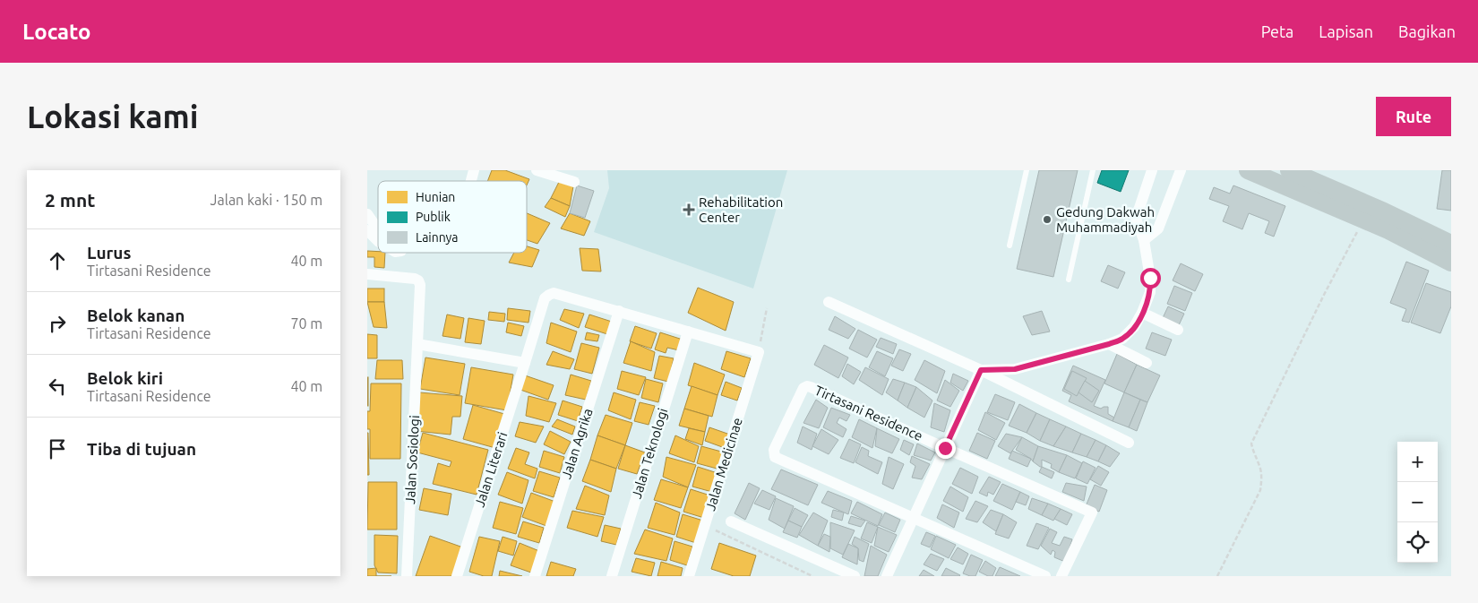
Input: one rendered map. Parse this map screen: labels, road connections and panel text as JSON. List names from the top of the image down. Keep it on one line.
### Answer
{"streets":{"street":["Tirtasani Residence","Jalan Agrika","Jalan Teknologi","Jalan Sosiologi","Jalan Medicinae","Jalan Literari"]},"crossings":[["Jalan Agrika","Jalan Literari"]],"places":{"health":["Rehabilitation Center"],"other":["Gedung Dakwah Muhammadiyah"]},"legend":["Hunian","Publik","Lainnya"],"page":{"header":"Locato","nav":["Peta","Lapisan","Bagikan"],"buttons":"Rute","title":"Lokasi kami","heading":["2 mnt","Jalan kaki · 150 m"],"list":[["Lurus","Tirtasani Residence","40 m"],["Belok kanan","Tirtasani Residence","70 m"],["Belok kiri","Tirtasani Residence","40 m"],"Tiba di tujuan"],"map_buttons":["+","−"]}}
